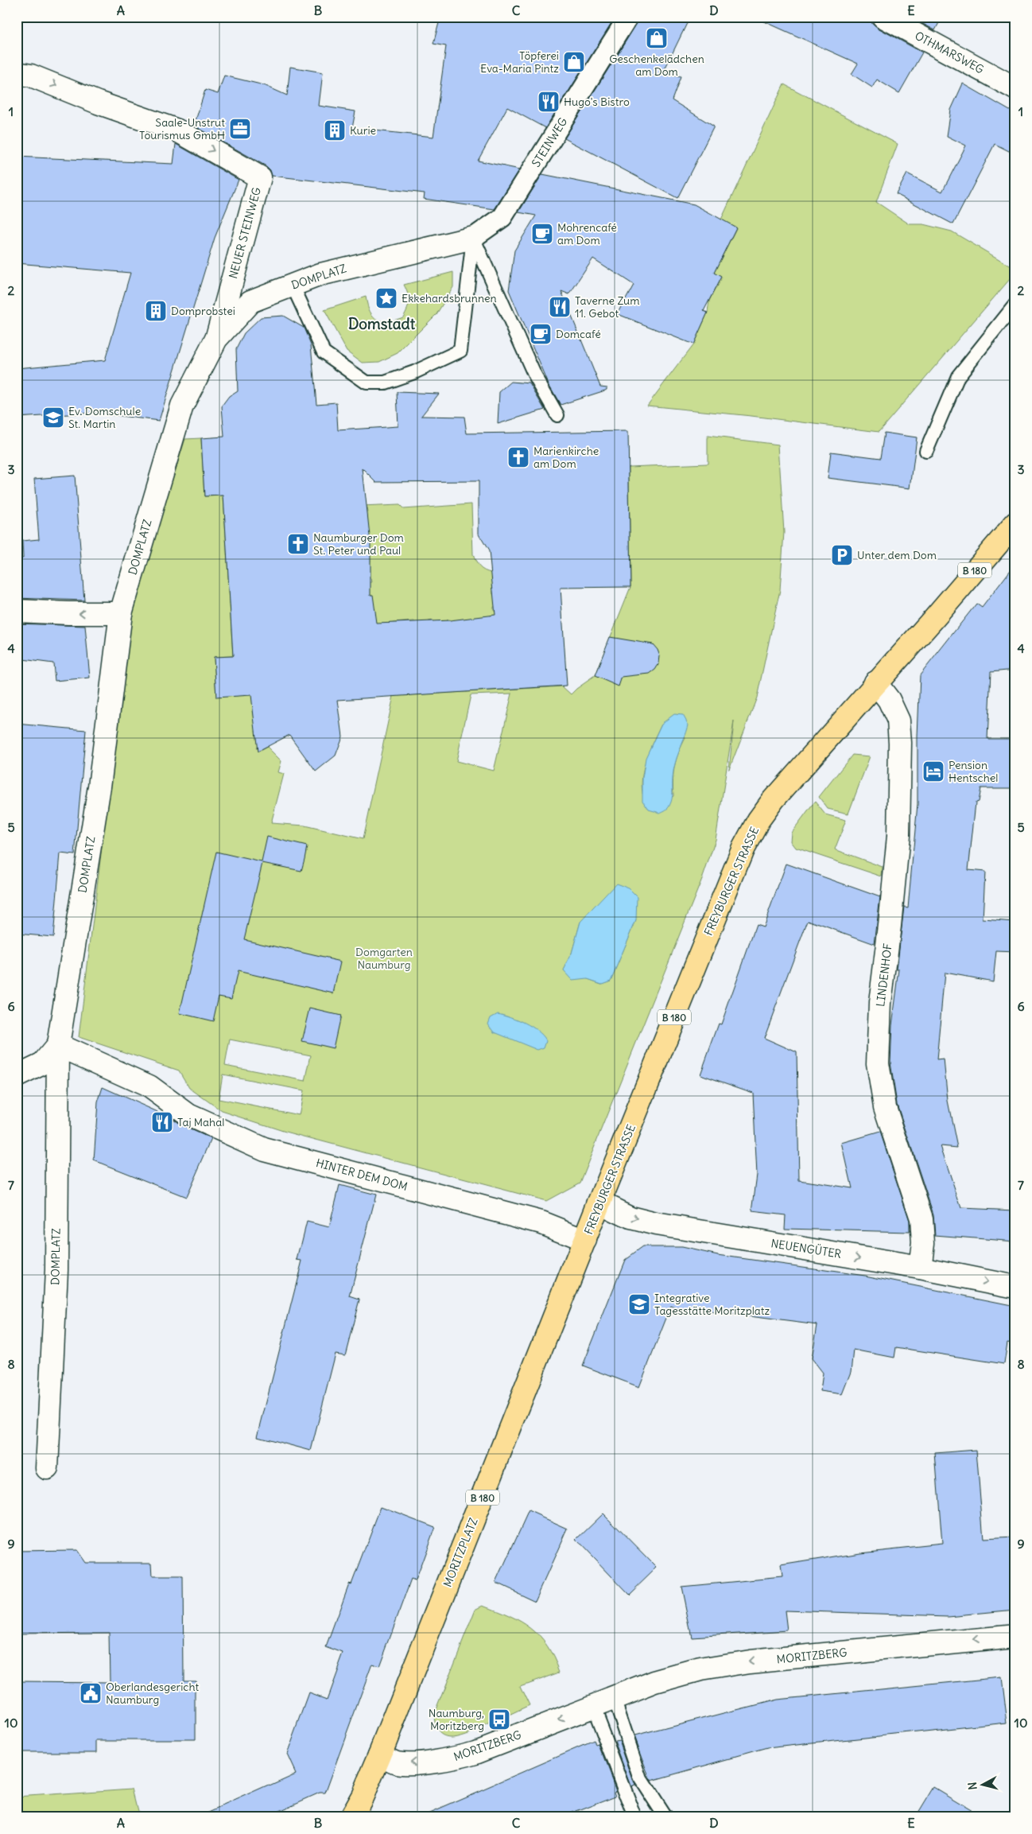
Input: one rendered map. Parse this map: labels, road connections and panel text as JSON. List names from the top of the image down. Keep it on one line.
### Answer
{"streets":{"main road":["B 180","FREYBURGER STRASSE","MORITZPLATZ"],"street":["OTHMARSWEG","STEINWEG","NEUER STEINWEG","DOMPLATZ","LINDENHOF","HINTER DEM DOM","NEUENGÜTER","MORITZBERG"]},"crossings":[["STEINWEG","DOMPLATZ"],["NEUER STEINWEG","DOMPLATZ"],["DOMPLATZ","HINTER DEM DOM"],["B 180","MORITZPLATZ"],["B 180","MORITZBERG"],["FREYBURGER STRASSE","LINDENHOF"],["FREYBURGER STRASSE","HINTER DEM DOM"],["FREYBURGER STRASSE","NEUENGÜTER"],["FREYBURGER STRASSE","MORITZPLATZ"],["LINDENHOF","NEUENGÜTER"],["HINTER DEM DOM","MORITZPLATZ"],["MORITZPLATZ","MORITZBERG"]],"one_way":["NEUENGÜTER","MORITZBERG"],"districts":["Domstadt"],"parks":["Domgarten Naumburg"],"places":{"shop":["Geschenkelädchen am Dom","Töpferei Eva-Maria Pintz"],"restaurant":["Hugo's Bistro","Taverne Zum 11. Gebot","Taj Mahal"],"office":["Saale-Unstrut Tourismus GmbH"],"building":["Kurie","Domprobstei"],"cafe":["Mohrencafé am Dom","Domcafé"],"place":["Ekkehardsbrunnen"],"school or university":["Ev. Domschule St. Martin","Integrative Tagesstätte Moritzplatz"],"church":["Marienkirche am Dom","Naumburger Dom St. Peter und Paul"],"parking":["Unter dem Dom"],"hotel":["Pension Hentschel"],"public building":["Oberlandesgericht Naumburg"],"bus stop":["Naumburg, Moritzberg"]},"north":"left","grid":{"columns":["A","B","C","D","E"],"rows":["1","2","3","4","5","6","7","8","9","10"]}}
